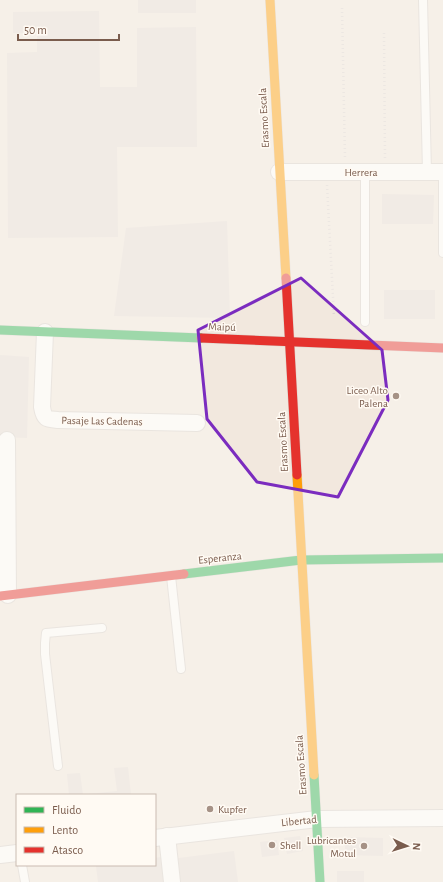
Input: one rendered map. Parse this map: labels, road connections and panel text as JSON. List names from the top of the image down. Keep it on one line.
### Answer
{"streets":{"street":["Erasmo Escala","Herrera","Maipú","Pasaje Las Cadenas","Esperanza","Libertad"]},"crossings":[["Erasmo Escala","Herrera"],["Erasmo Escala","Maipú"],["Erasmo Escala","Esperanza"],["Erasmo Escala","Libertad"],["Maipú","Pasaje Las Cadenas"]],"places":["Liceo Alto Palena","Kupfer","Shell","Lubricantes Motul"],"legend":["Fluido","Lento","Atasco"],"scale_bar":"50 m","north":"right"}
